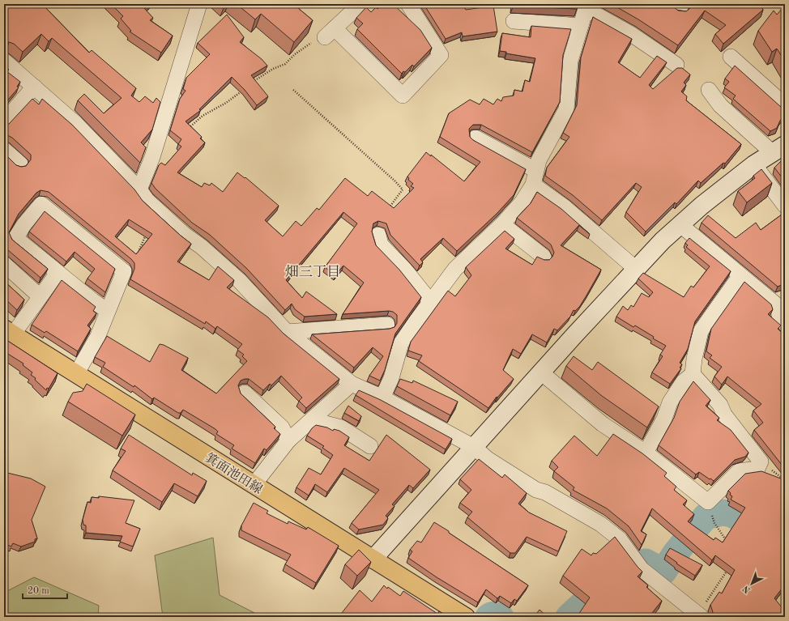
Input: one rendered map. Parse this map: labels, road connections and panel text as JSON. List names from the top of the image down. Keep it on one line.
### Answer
{"streets":{"main road":["箕面池田線"]},"districts":["畑三丁目"],"scale_bar":"20 m","north":"bottom left"}
